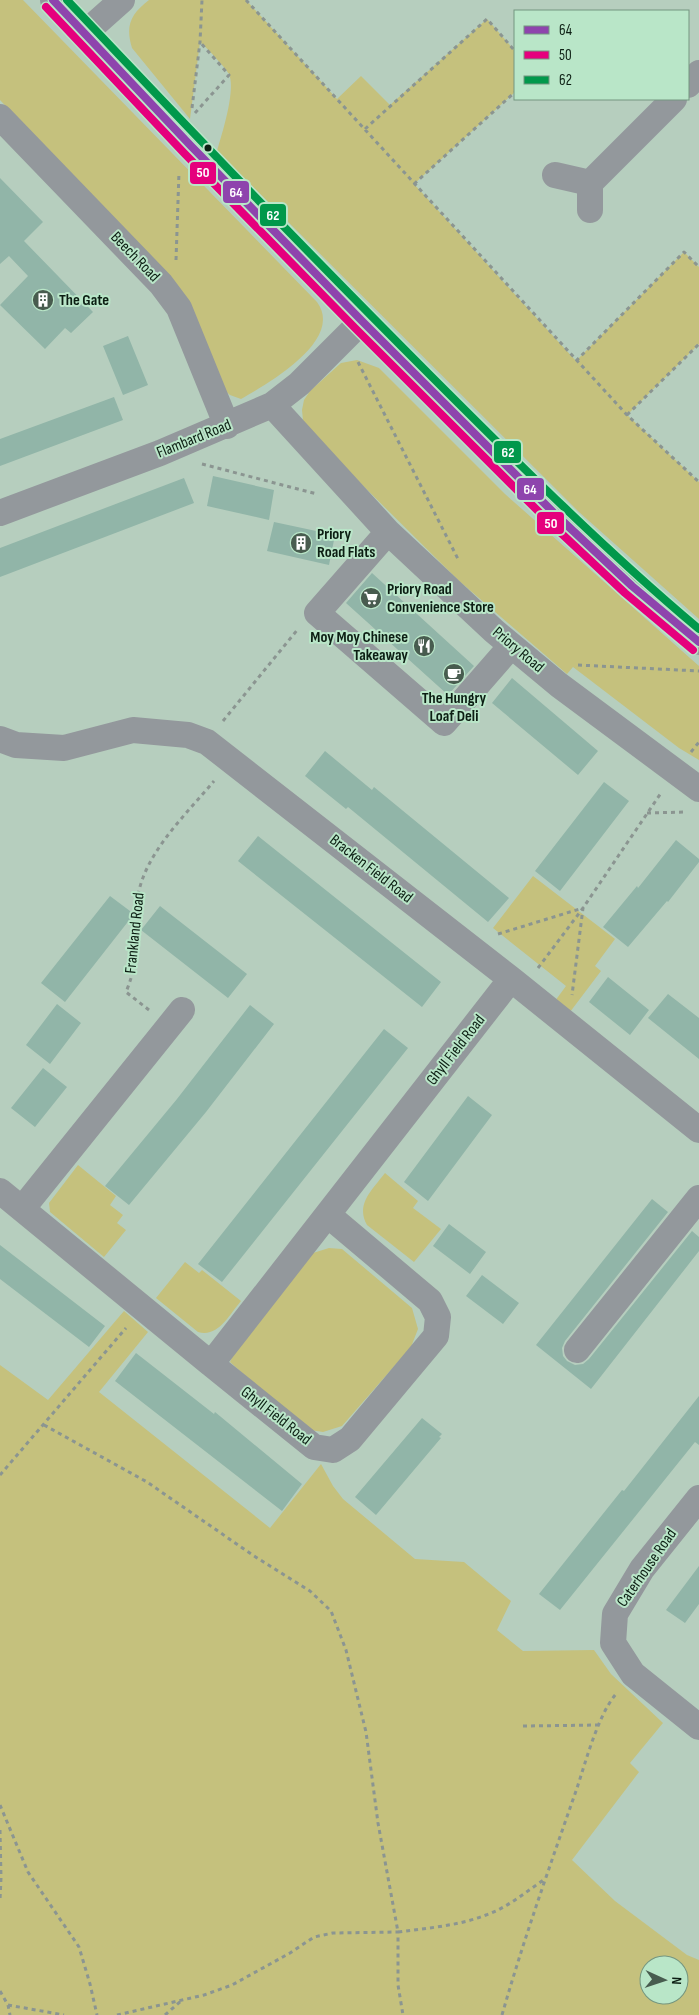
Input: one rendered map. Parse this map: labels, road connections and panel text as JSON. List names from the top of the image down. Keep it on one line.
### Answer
{"streets":{"street":["Beech Road","Flambard Road","Priory Road","Bracken Field Road","Ghyll Field Road","Caterhouse Road"],"path":["Frankland Road"]},"crossings":[["Beech Road","Flambard Road"],["Flambard Road","Priory Road"],["Bracken Field Road","Frankland Road"],["Bracken Field Road","Ghyll Field Road"]],"places":{"building":["The Gate","Priory Road Flats"],"supermarket":["Priory Road Convenience Store"],"restaurant":["Moy Moy Chinese Takeaway"],"cafe":["The Hungry Loaf Deli"]},"lines":["transit line 64","transit line 62","transit line 50"],"legend":["64","50","62"],"north":"right"}
